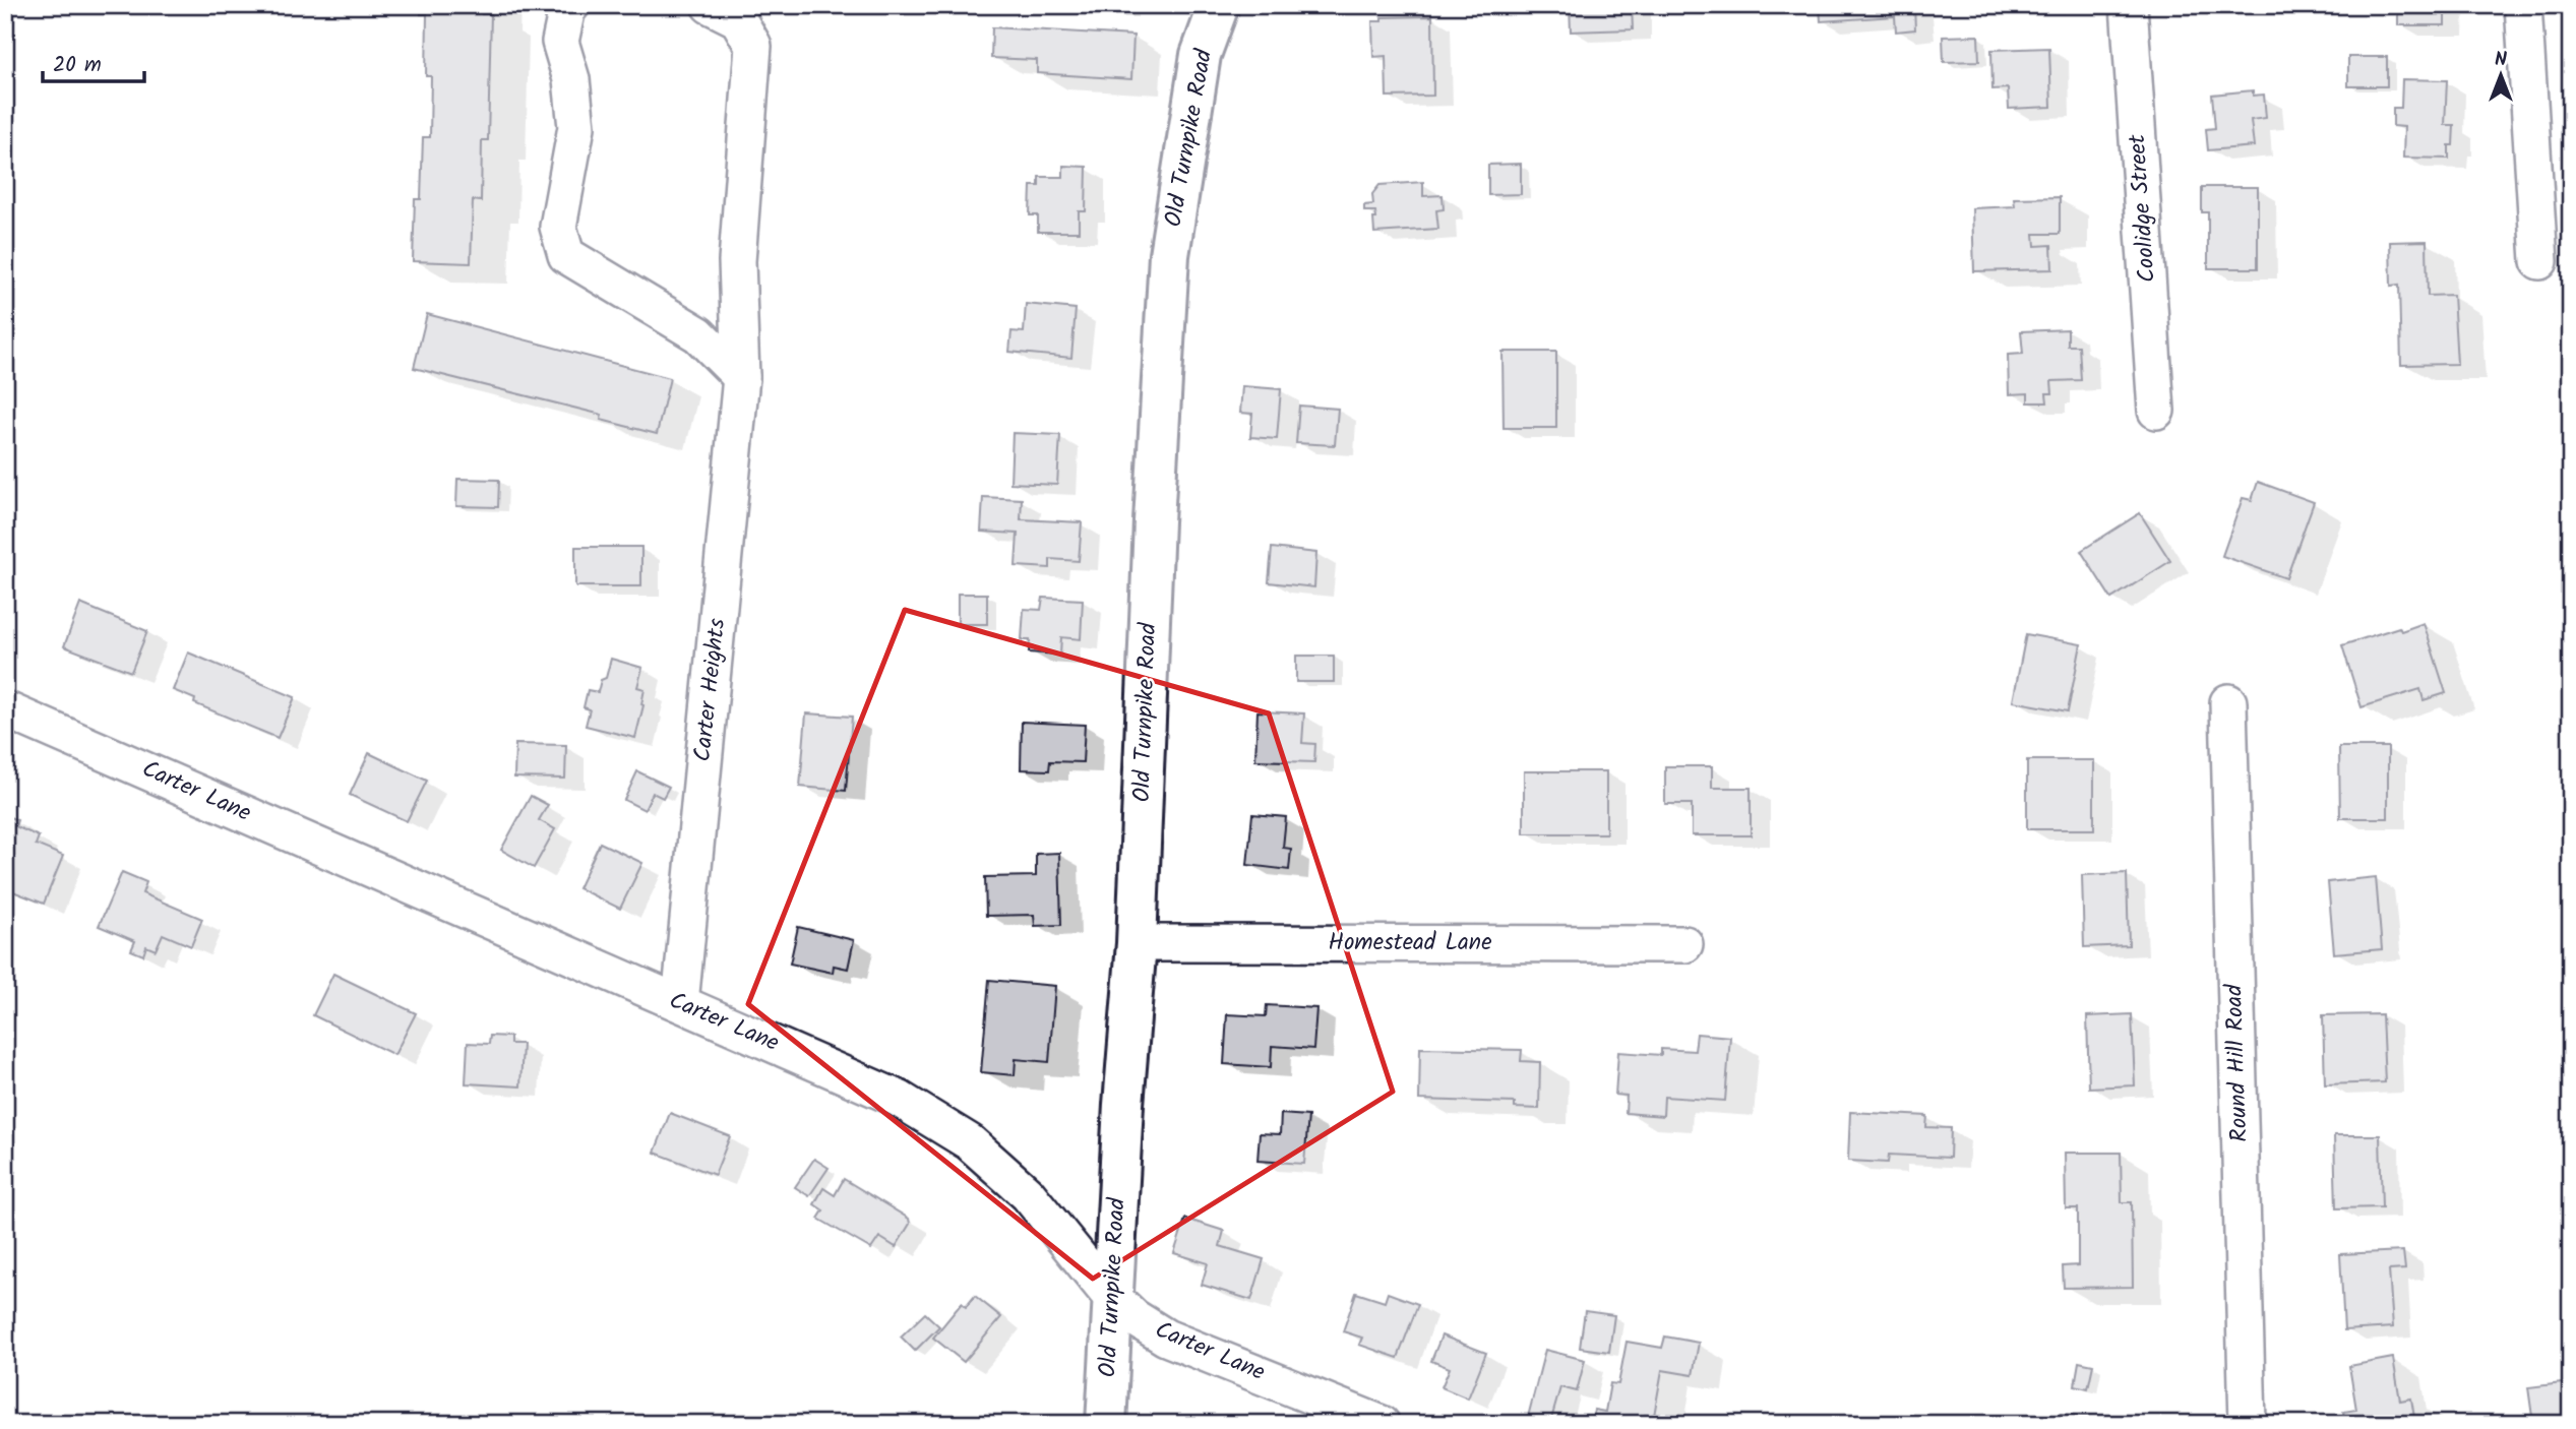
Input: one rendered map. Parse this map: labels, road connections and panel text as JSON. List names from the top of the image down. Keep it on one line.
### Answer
{"streets":{"main road":["Old Turnpike Road"],"street":["Coolidge Street","Carter Heights","Carter Lane","Homestead Lane","Round Hill Road"]},"crossings":[["Old Turnpike Road","Carter Lane"],["Old Turnpike Road","Homestead Lane"],["Carter Heights","Carter Lane"]],"scale_bar":"20 m","north":"top"}
